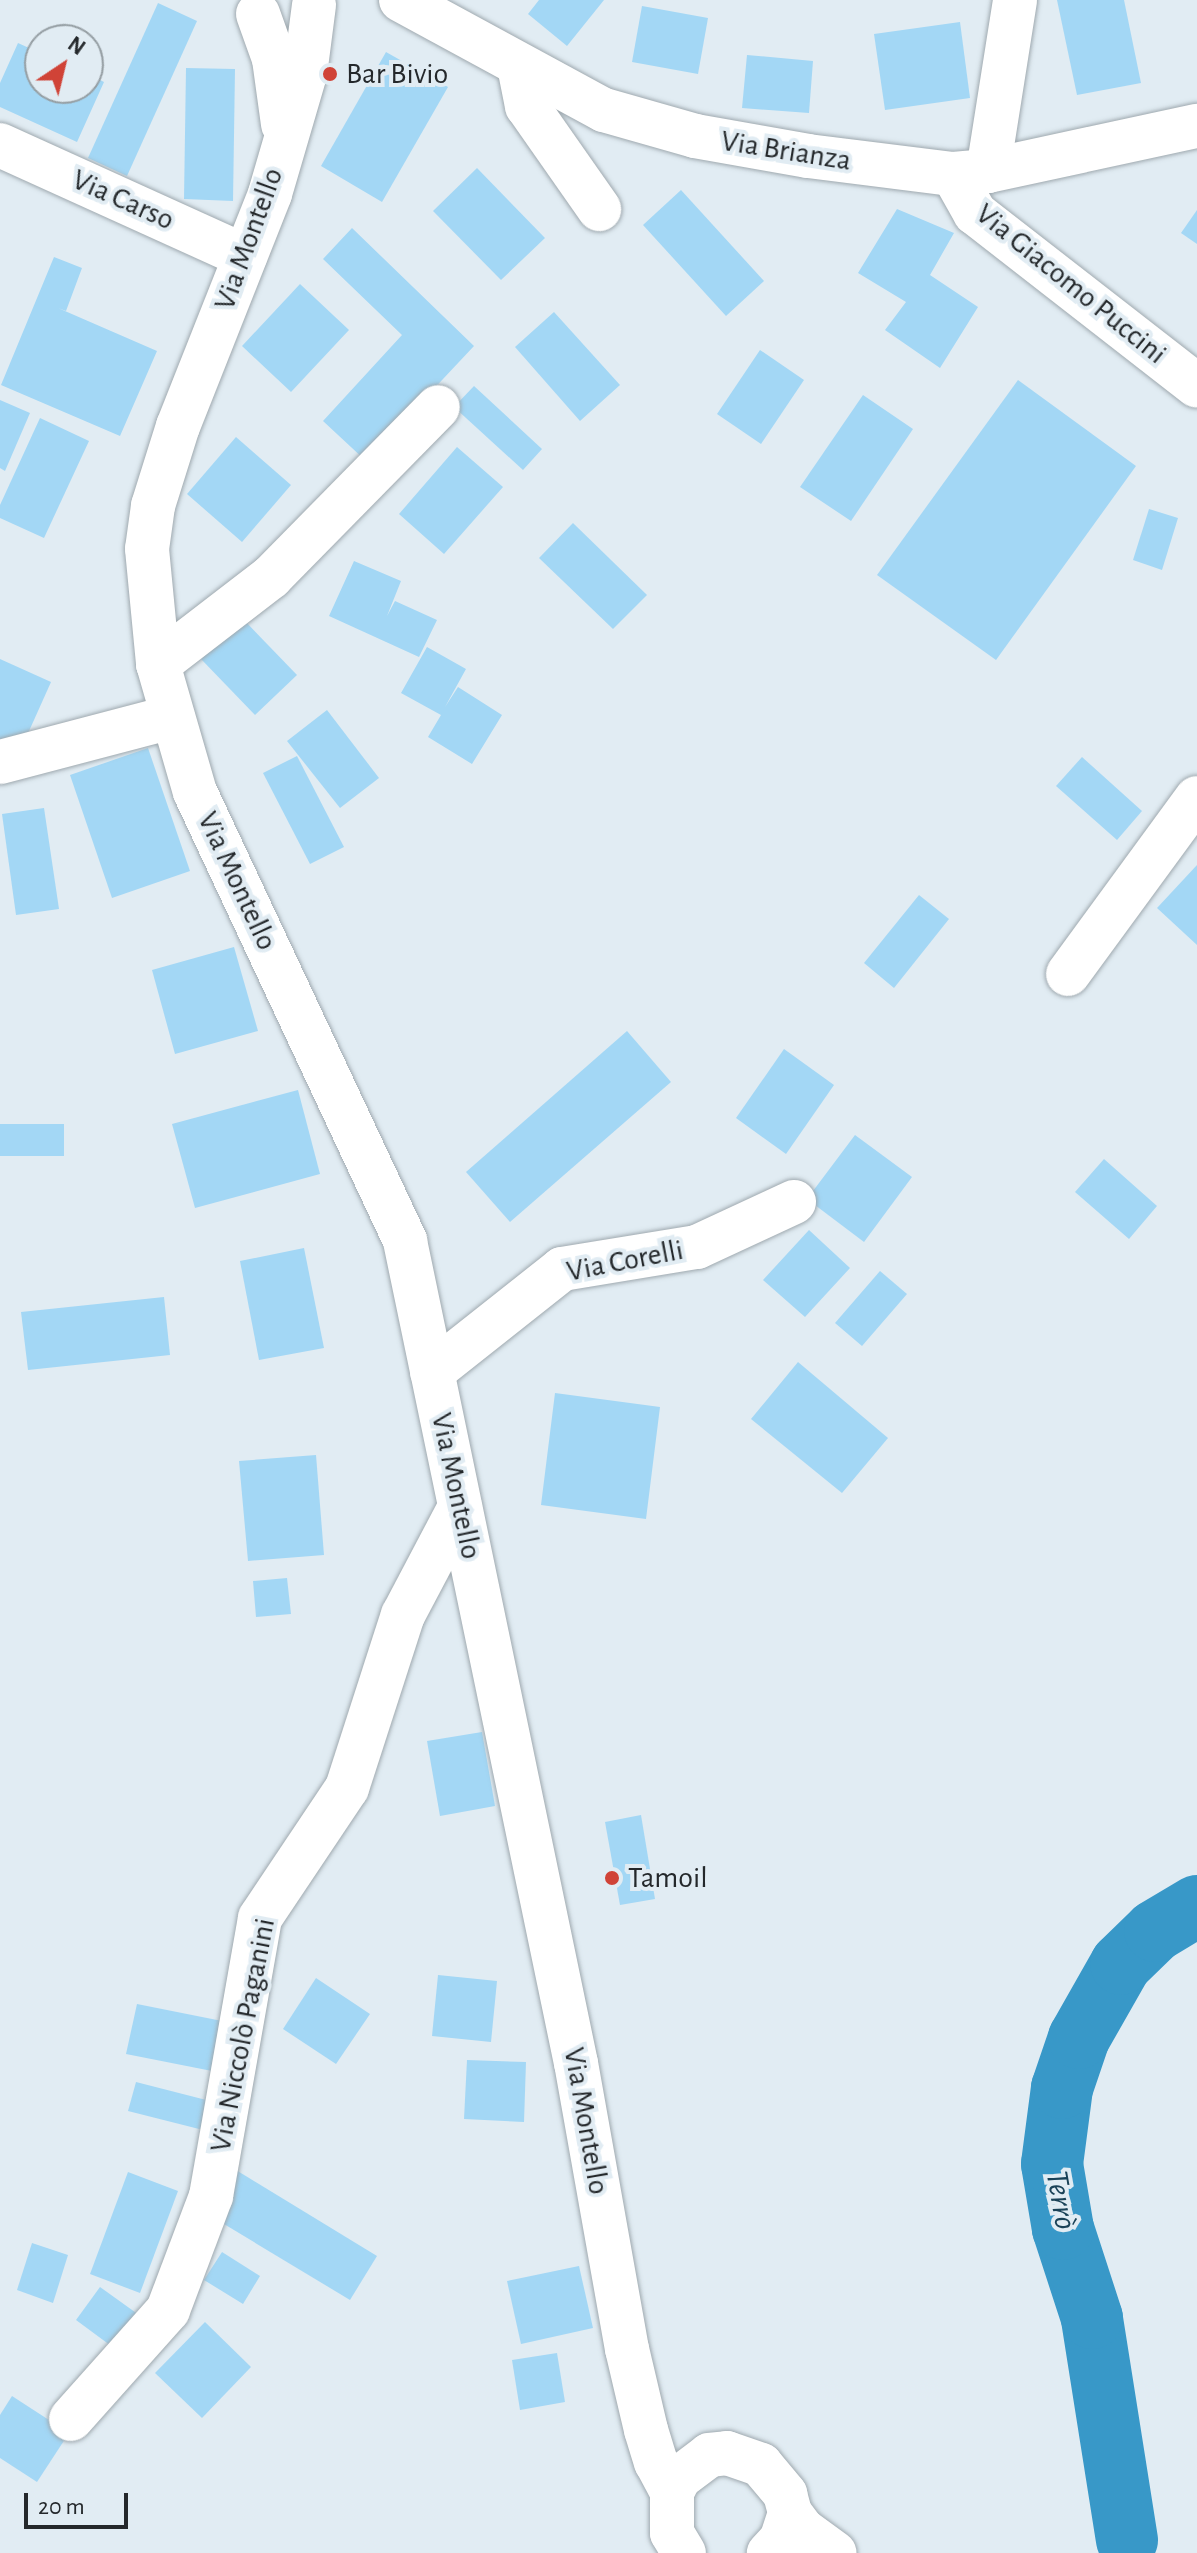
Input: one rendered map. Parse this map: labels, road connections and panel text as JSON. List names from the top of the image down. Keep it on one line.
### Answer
{"streets":{"street":["Via Brianza","Via Carso","Via Montello","Via Giacomo Puccini","Via Corelli","Via Niccolò Paganini"]},"crossings":[["Via Brianza","Via Giacomo Puccini"],["Via Carso","Via Montello"],["Via Montello","Via Corelli"],["Via Montello","Via Niccolò Paganini"]],"water":["Terrò"],"places":["Bar Bivio","Tamoil"],"scale_bar":"20 m","north":"top right"}
